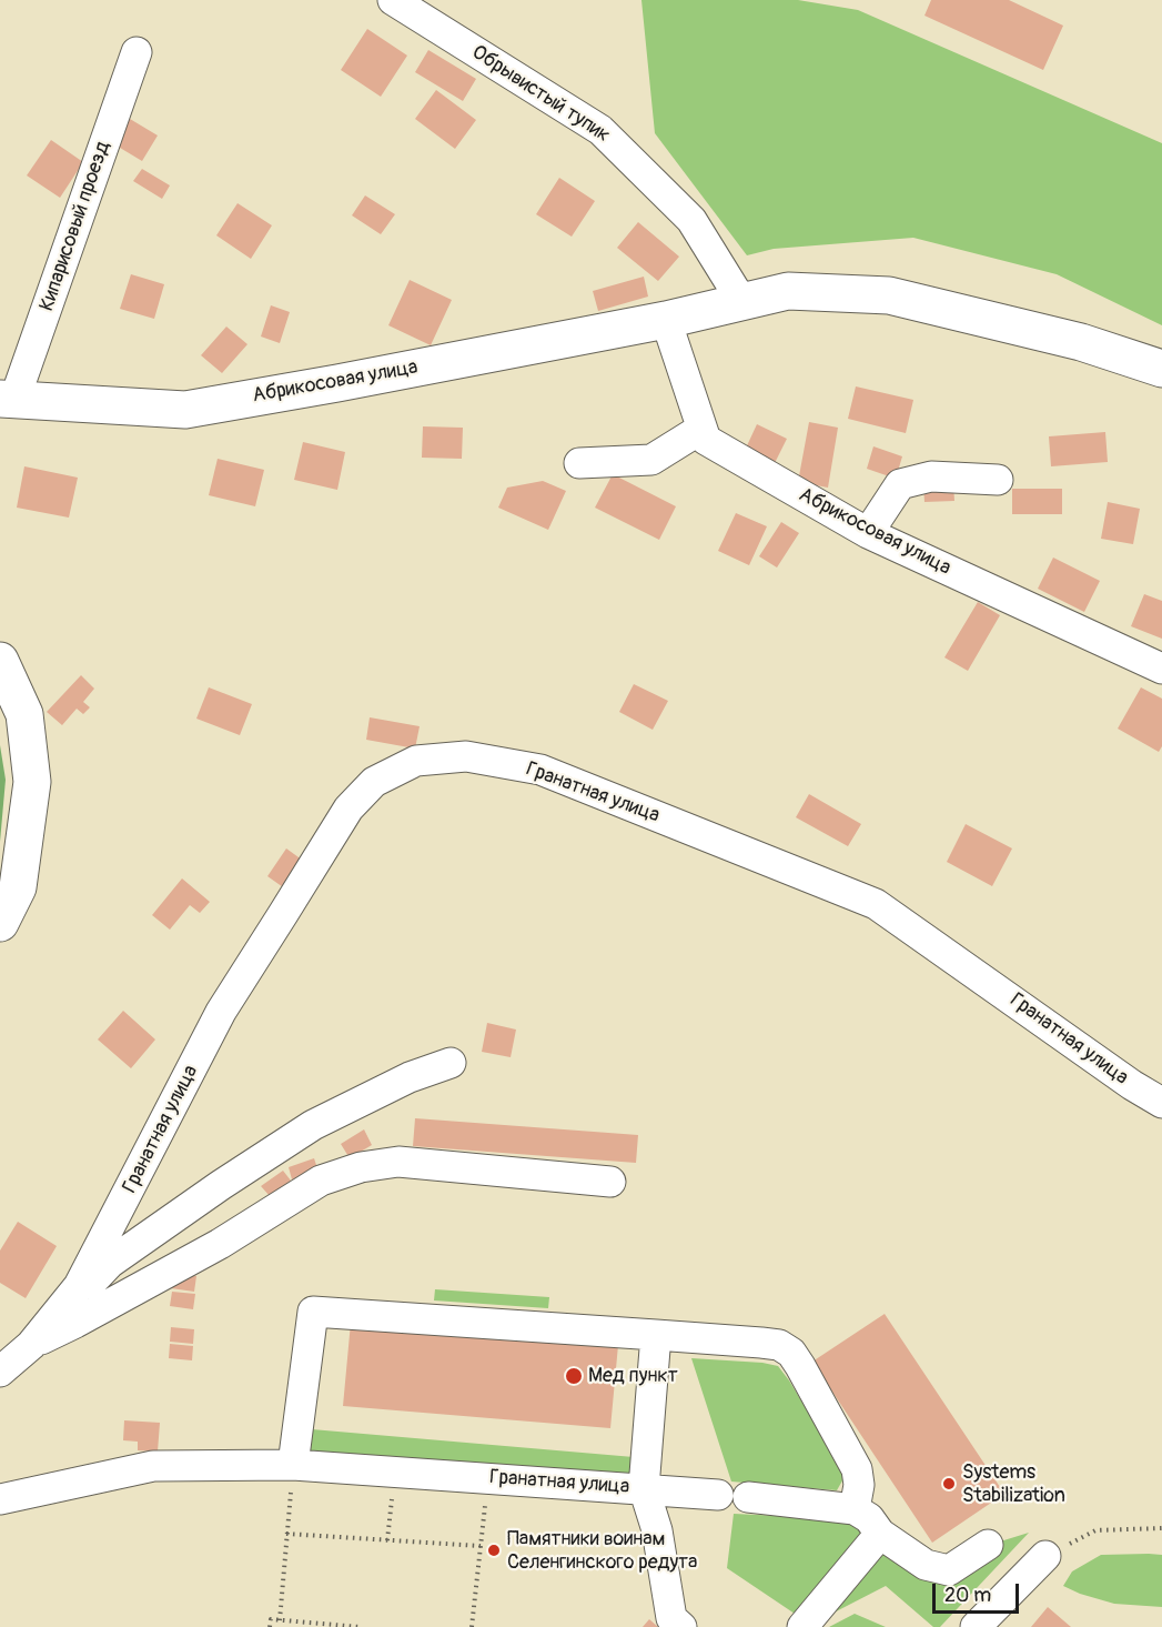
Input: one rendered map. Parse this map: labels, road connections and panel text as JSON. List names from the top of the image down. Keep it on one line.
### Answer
{"streets":{"main road":["Абрикосовая улица"],"street":["Обрывистый тупик","Кипарисовый проезд","Гранатная улица"]},"crossings":[["Обрывистый тупик","Абрикосовая улица"],["Кипарисовый проезд","Абрикосовая улица"]],"places":["Мед пункт","Systems Stabilization","Памятники воинам Селенгинского редута"],"scale_bar":"20 m"}
